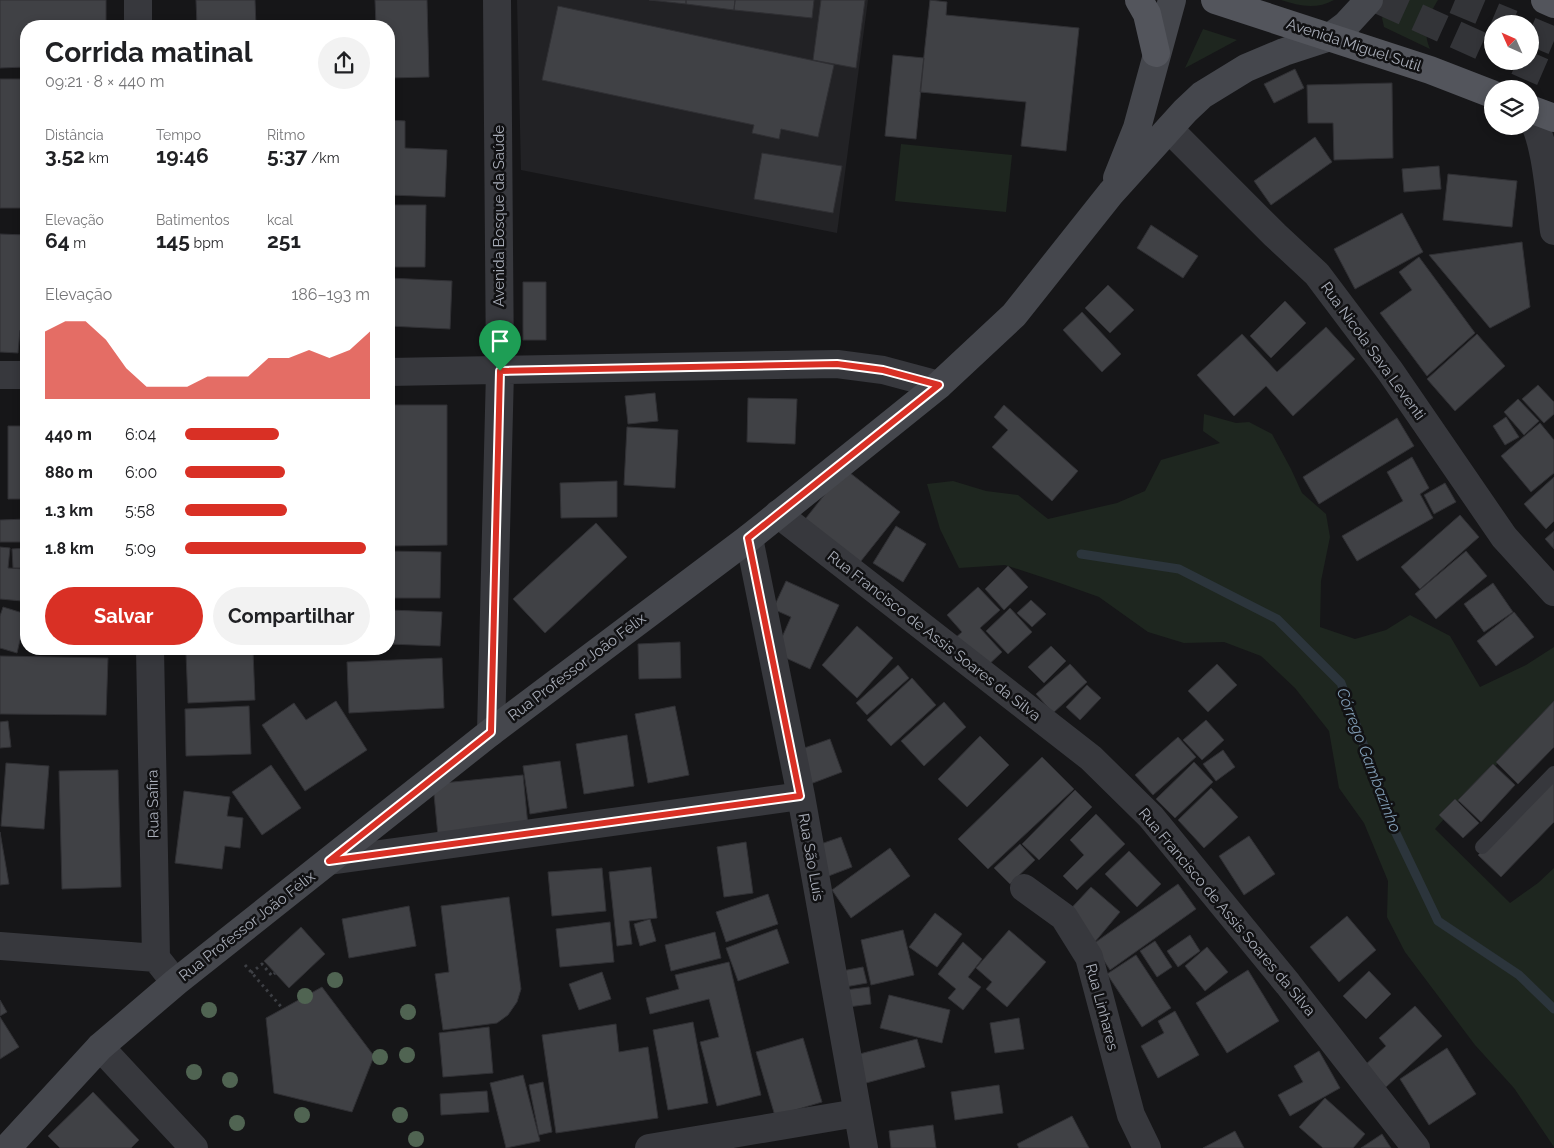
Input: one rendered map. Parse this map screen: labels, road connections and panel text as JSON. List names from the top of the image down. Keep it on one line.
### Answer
{"streets":{"main road":["Avenida Miguel Sutil"],"street":["Avenida Bosque da Saúde","Rua Nicola Sava Leventi","Rua Francisco de Assis Soares da Silva","Rua Professor João Félix","Rua Safira","Rua São Luís","Rua Linhares"]},"crossings":[["Avenida Bosque da Saúde","Rua Professor João Félix"],["Rua Francisco de Assis Soares da Silva","Rua Professor João Félix"],["Rua Professor João Félix","Rua São Luís"]],"water":["Córrego Gambazinho"],"north":"top left","page":{"heading":["Corrida matinal","09:21 · 8 × 440 m"],"stats":[["Distância","3.52 km"],["Tempo","19:46"],["Ritmo","5:37 /km"],["Elevação","64 m"],["Batimentos","145 bpm"],["kcal","251"]],"chart":["Elevação","186–193 m"],"list":[{"name":"440 m","note":"6:04"},{"name":"880 m","note":"6:00"},{"name":"1.3 km","note":"5:58"},{"name":"1.8 km","note":"5:09"}],"buttons":["Salvar","Compartilhar"]}}
